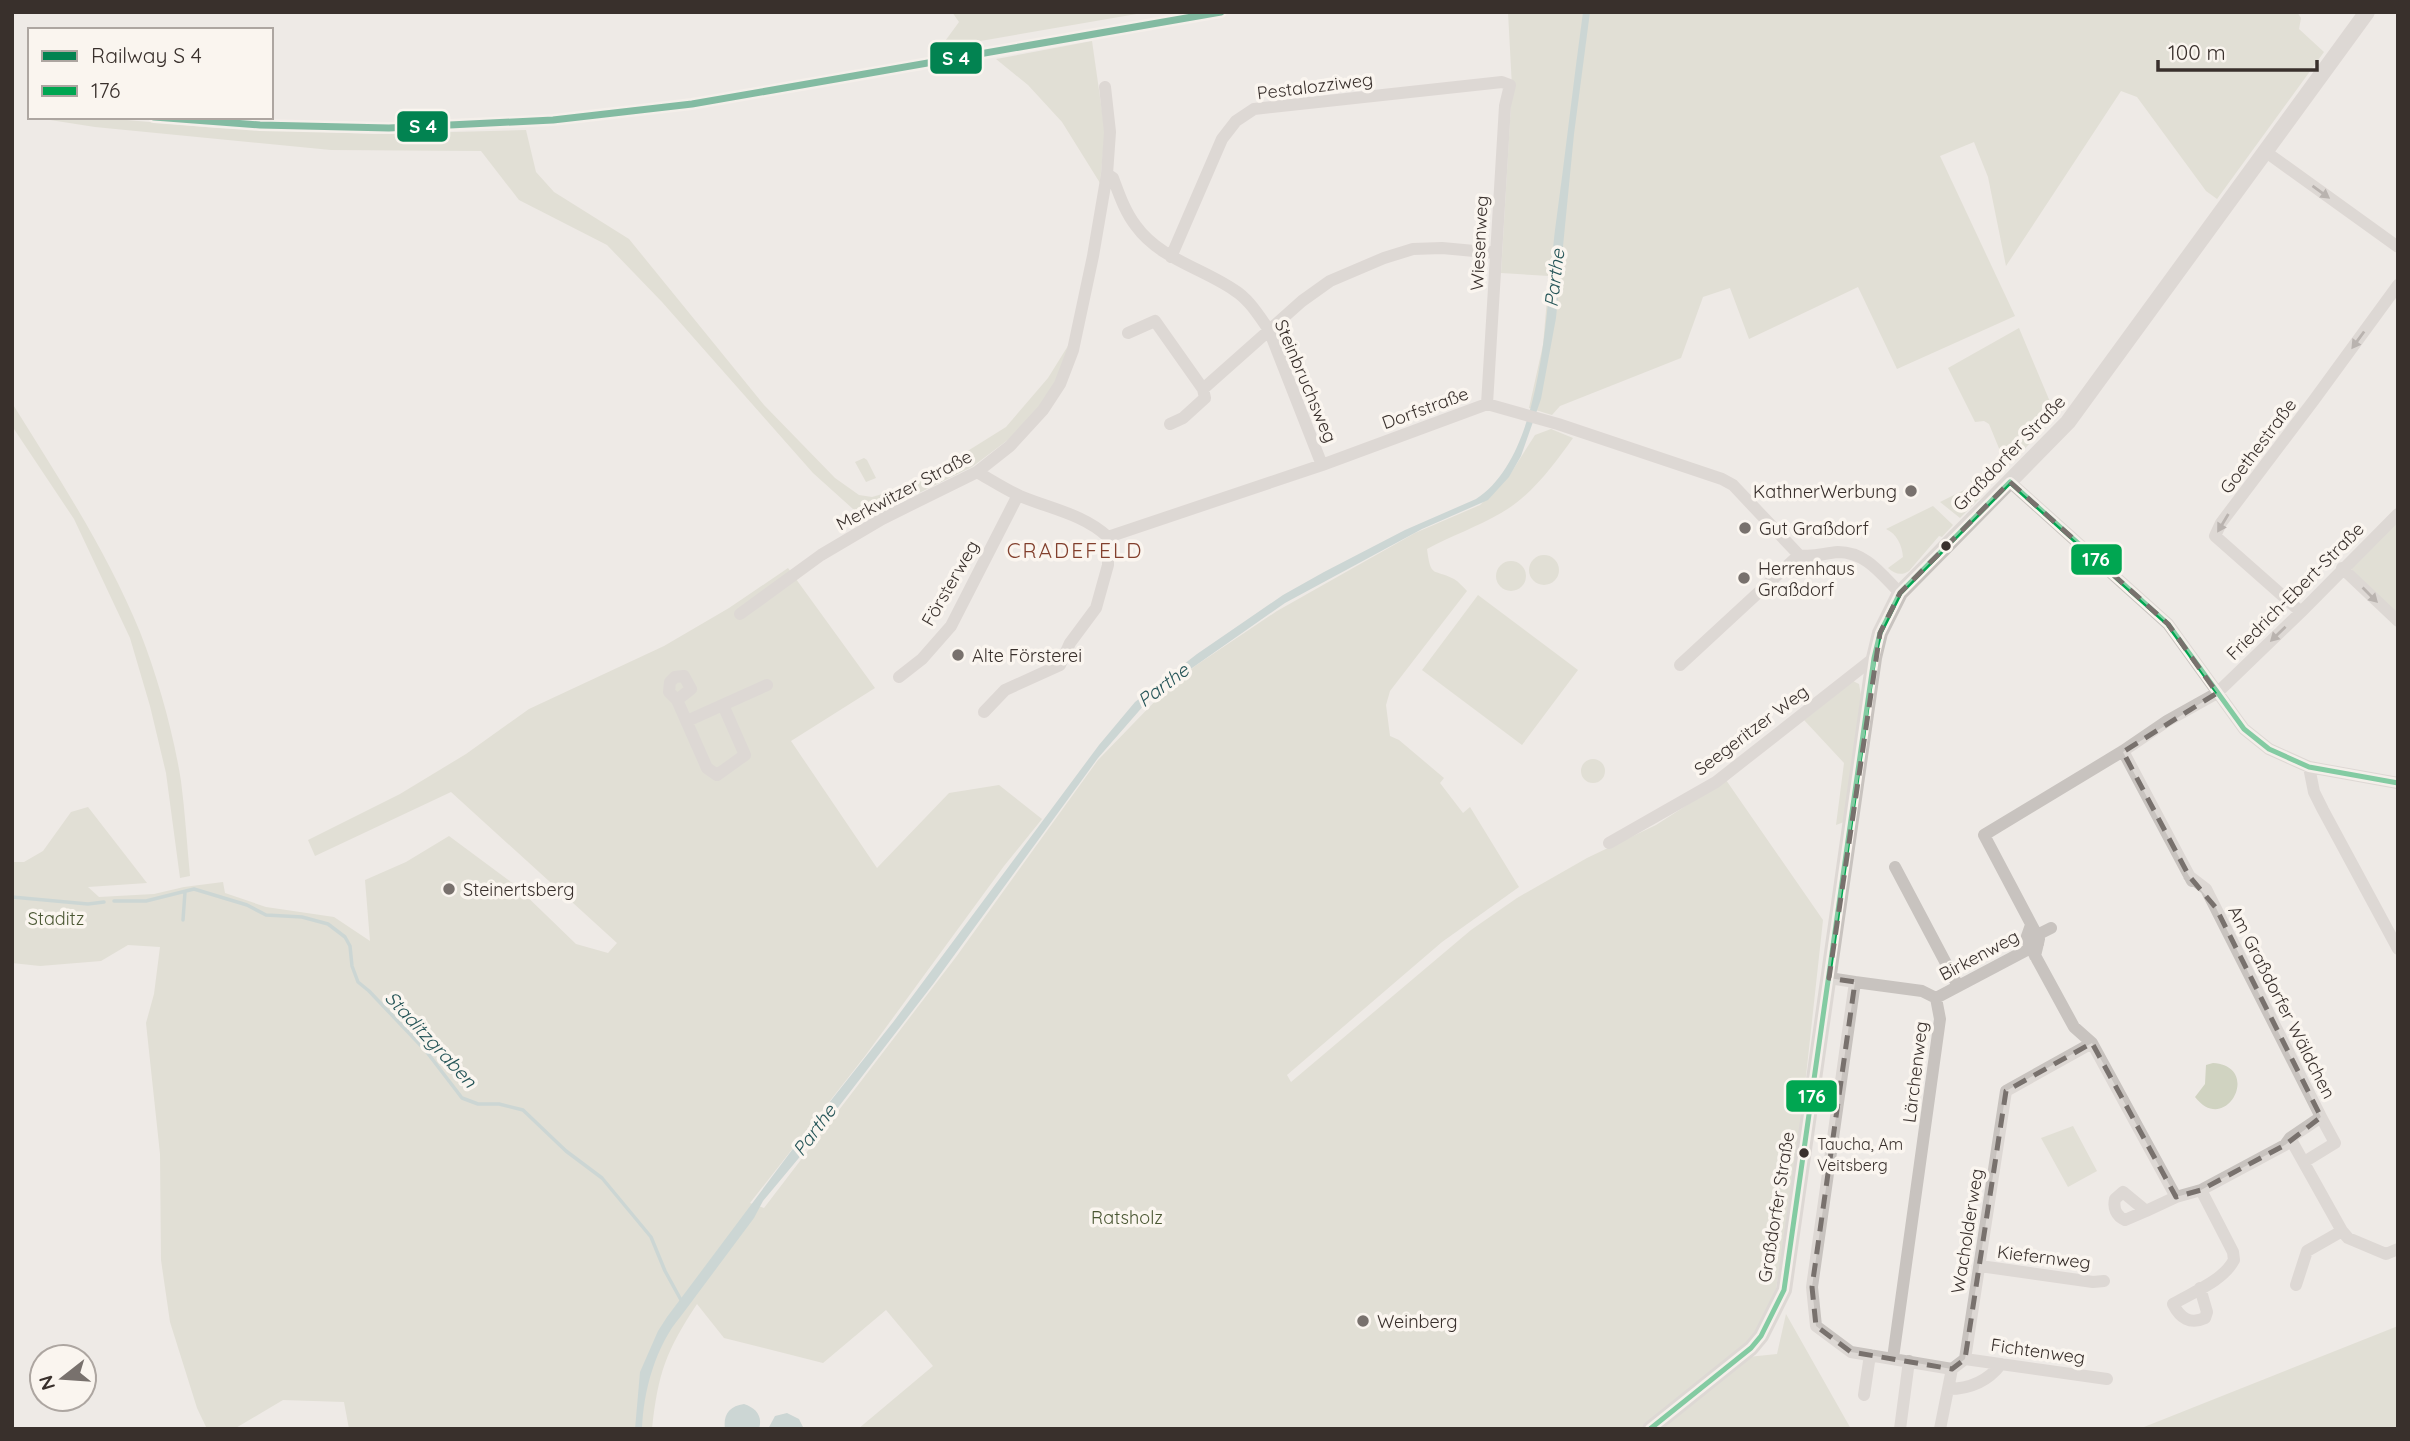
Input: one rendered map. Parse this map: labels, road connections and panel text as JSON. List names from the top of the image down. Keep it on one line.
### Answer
{"streets":{"street":["Pestalozziweg","Wiesenweg","Steinbruchsweg","Dorfstraße","Goethestraße","Graßdorfer Straße","Merkwitzer Straße","Försterweg","Friedrich-Ebert-Straße","Seegeritzer Weg","Birkenweg","Am Graßdorfer Wäldchen","Lärchenweg","Wacholderweg","Kiefernweg","Fichtenweg"]},"crossings":[["Pestalozziweg","Wiesenweg"],["Pestalozziweg","Steinbruchsweg"],["Wiesenweg","Dorfstraße"],["Steinbruchsweg","Dorfstraße"],["Steinbruchsweg","Merkwitzer Straße"],["Goethestraße","Friedrich-Ebert-Straße"],["Graßdorfer Straße","Seegeritzer Weg"],["Birkenweg","Lärchenweg"],["Wacholderweg","Kiefernweg"],["Wacholderweg","Fichtenweg"]],"one_way":["Goethestraße","Friedrich-Ebert-Straße"],"districts":["CRADEFELD"],"water":["Parthe","Staditzgraben"],"parks":["Staditz","Ratsholz"],"places":["KathnerWerbung","Gut Graßdorf","Herrenhaus Graßdorf","Alte Försterei","Steinertsberg","Taucha, Am Veitsberg","Weinberg"],"lines":["transit line 176"],"legend":["Railway S 4","176"],"scale_bar":"100 m","north":"left"}
